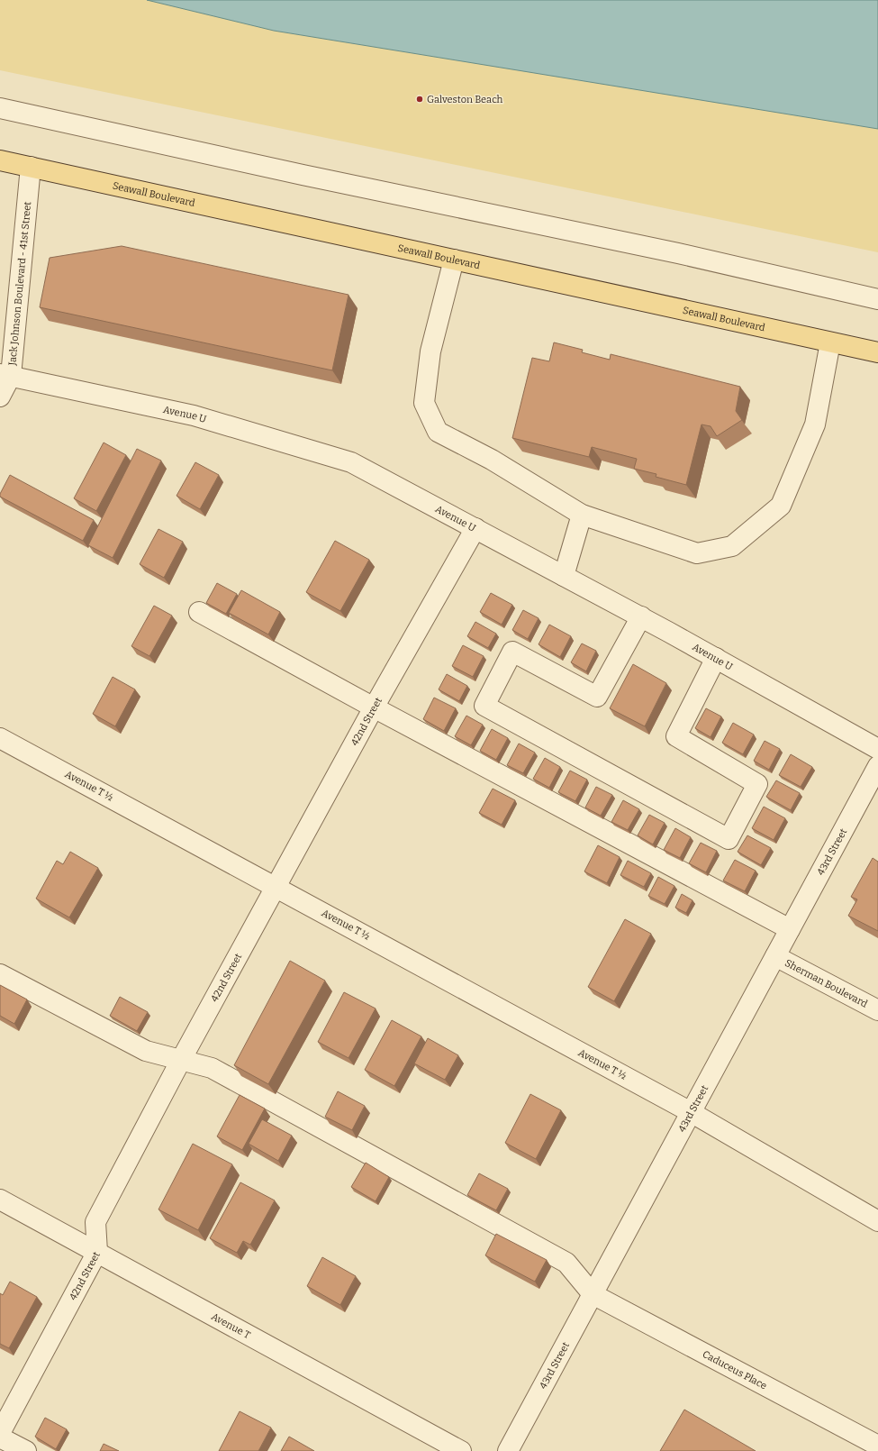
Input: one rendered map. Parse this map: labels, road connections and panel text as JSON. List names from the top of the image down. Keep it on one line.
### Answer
{"streets":{"main road":["Seawall Boulevard"],"street":["Jack Johnson Boulevard - 41st Street","Avenue U","42nd Street","Avenue T ½","43rd Street","Sherman Boulevard","Avenue T","Caduceus Place"]},"crossings":[["Seawall Boulevard","Jack Johnson Boulevard - 41st Street"],["Jack Johnson Boulevard - 41st Street","Avenue U"],["Avenue U","42nd Street"],["42nd Street","Avenue T ½"],["42nd Street","Avenue T"],["Avenue T ½","43rd Street"],["43rd Street","Sherman Boulevard"],["43rd Street","Caduceus Place"]],"places":["Galveston Beach"]}
